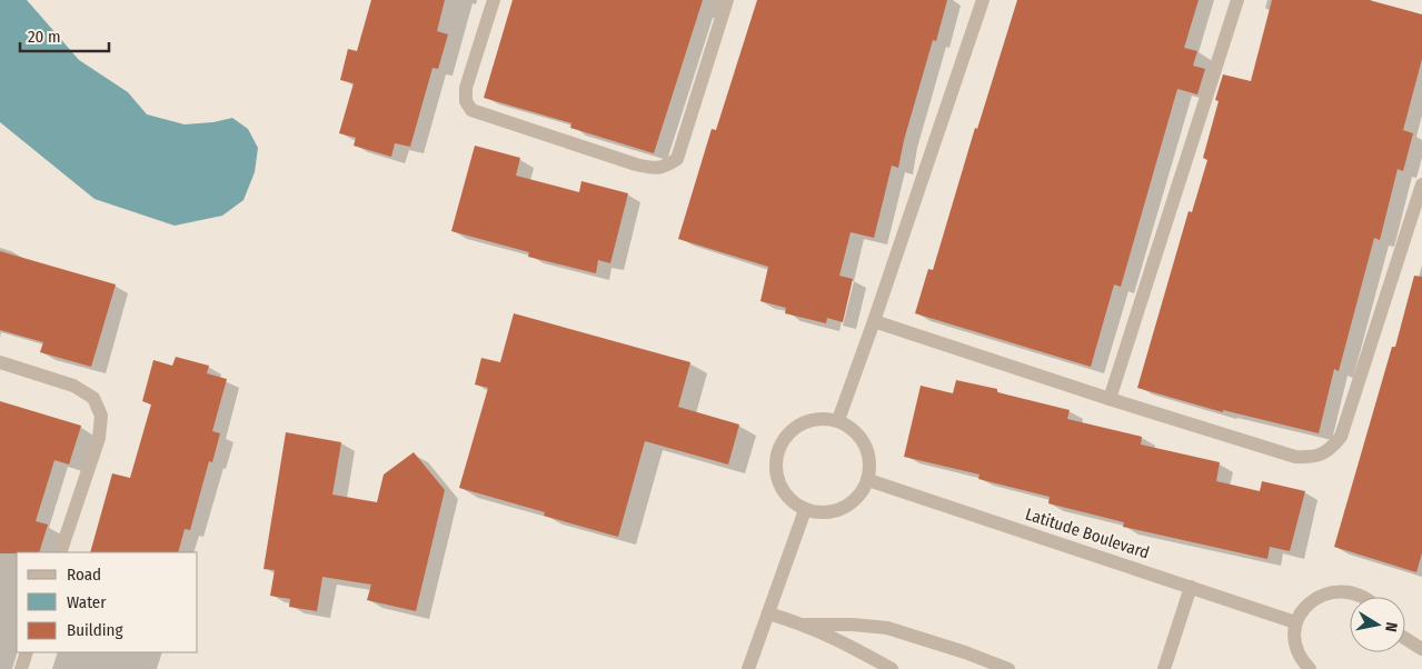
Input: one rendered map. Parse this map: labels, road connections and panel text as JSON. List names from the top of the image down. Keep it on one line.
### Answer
{"streets":{"street":["Latitude Boulevard"]},"legend":["Road","Water","Building"],"scale_bar":"20 m","north":"right"}
